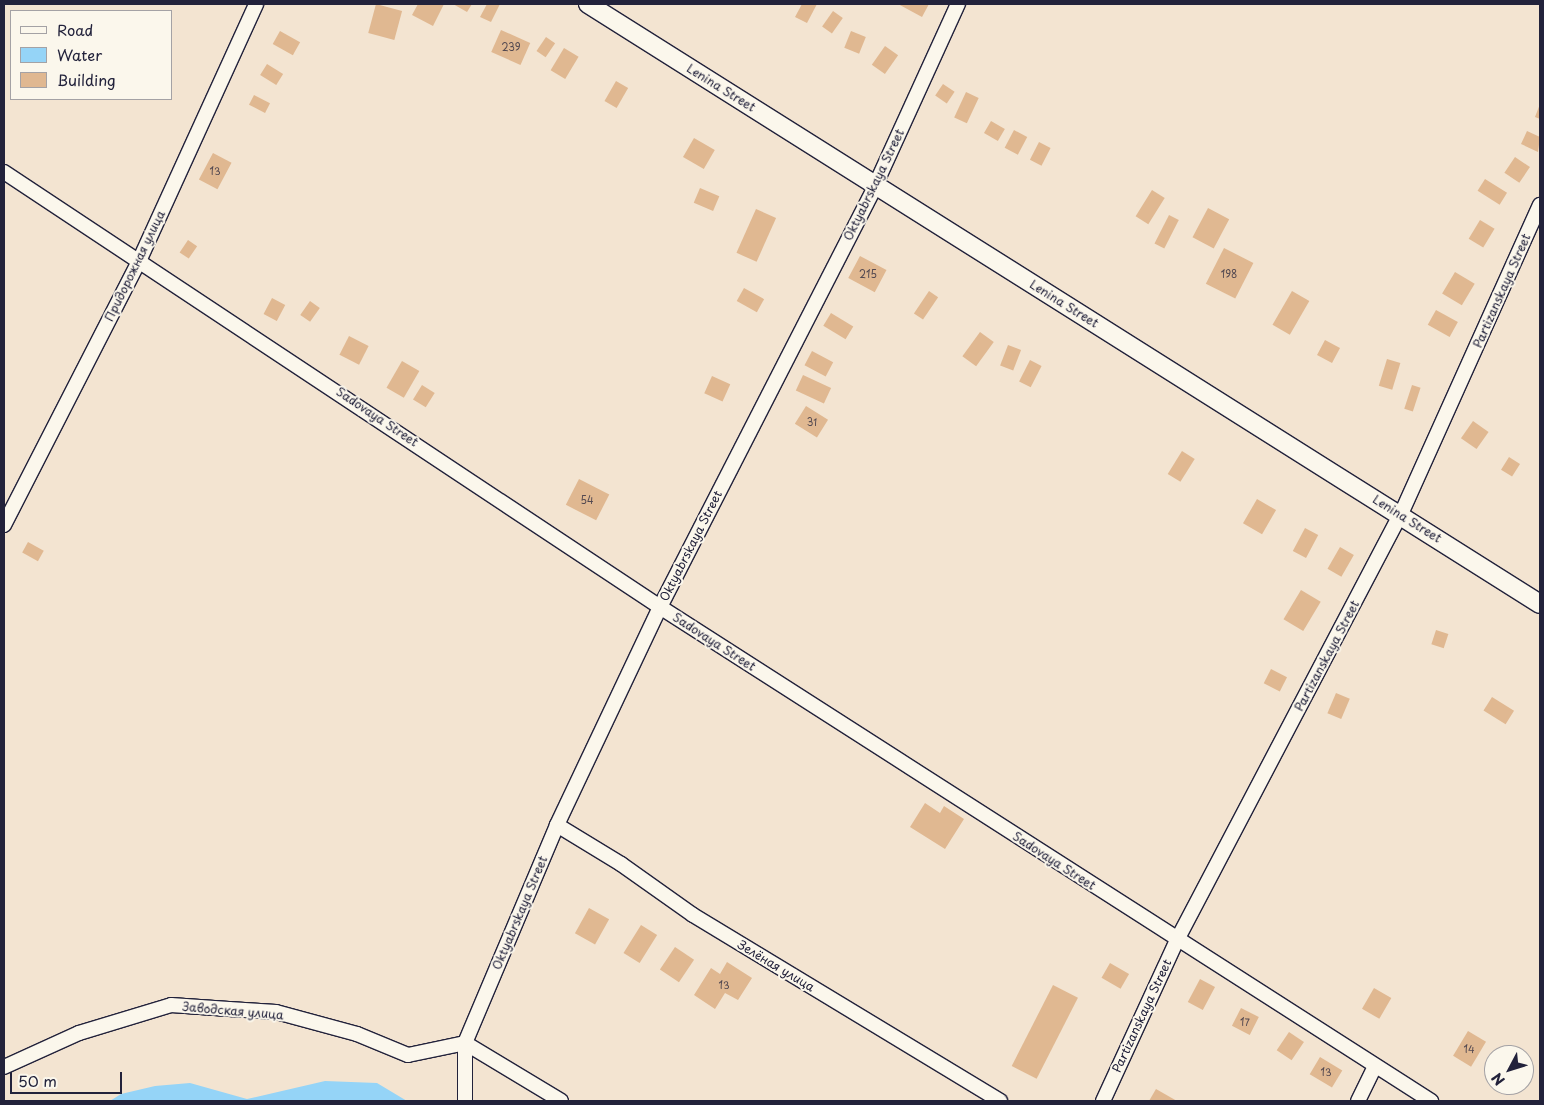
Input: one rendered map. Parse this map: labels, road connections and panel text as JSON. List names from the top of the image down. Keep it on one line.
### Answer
{"streets":{"street":["Lenina Street","Oktyabrskaya Street","Придорожная улица","Partizanskaya Street","Sadovaya Street","Зелёная улица","Заводская улица"]},"crossings":[["Lenina Street","Oktyabrskaya Street"],["Lenina Street","Partizanskaya Street"],["Oktyabrskaya Street","Sadovaya Street"],["Oktyabrskaya Street","Зелёная улица"],["Oktyabrskaya Street","Заводская улица"],["Придорожная улица","Sadovaya Street"],["Partizanskaya Street","Sadovaya Street"]],"house_numbers":["239","13","215","198","31","54","13","17","14","13"],"legend":["Road","Water","Building"],"scale_bar":"50 m","north":"bottom left"}
